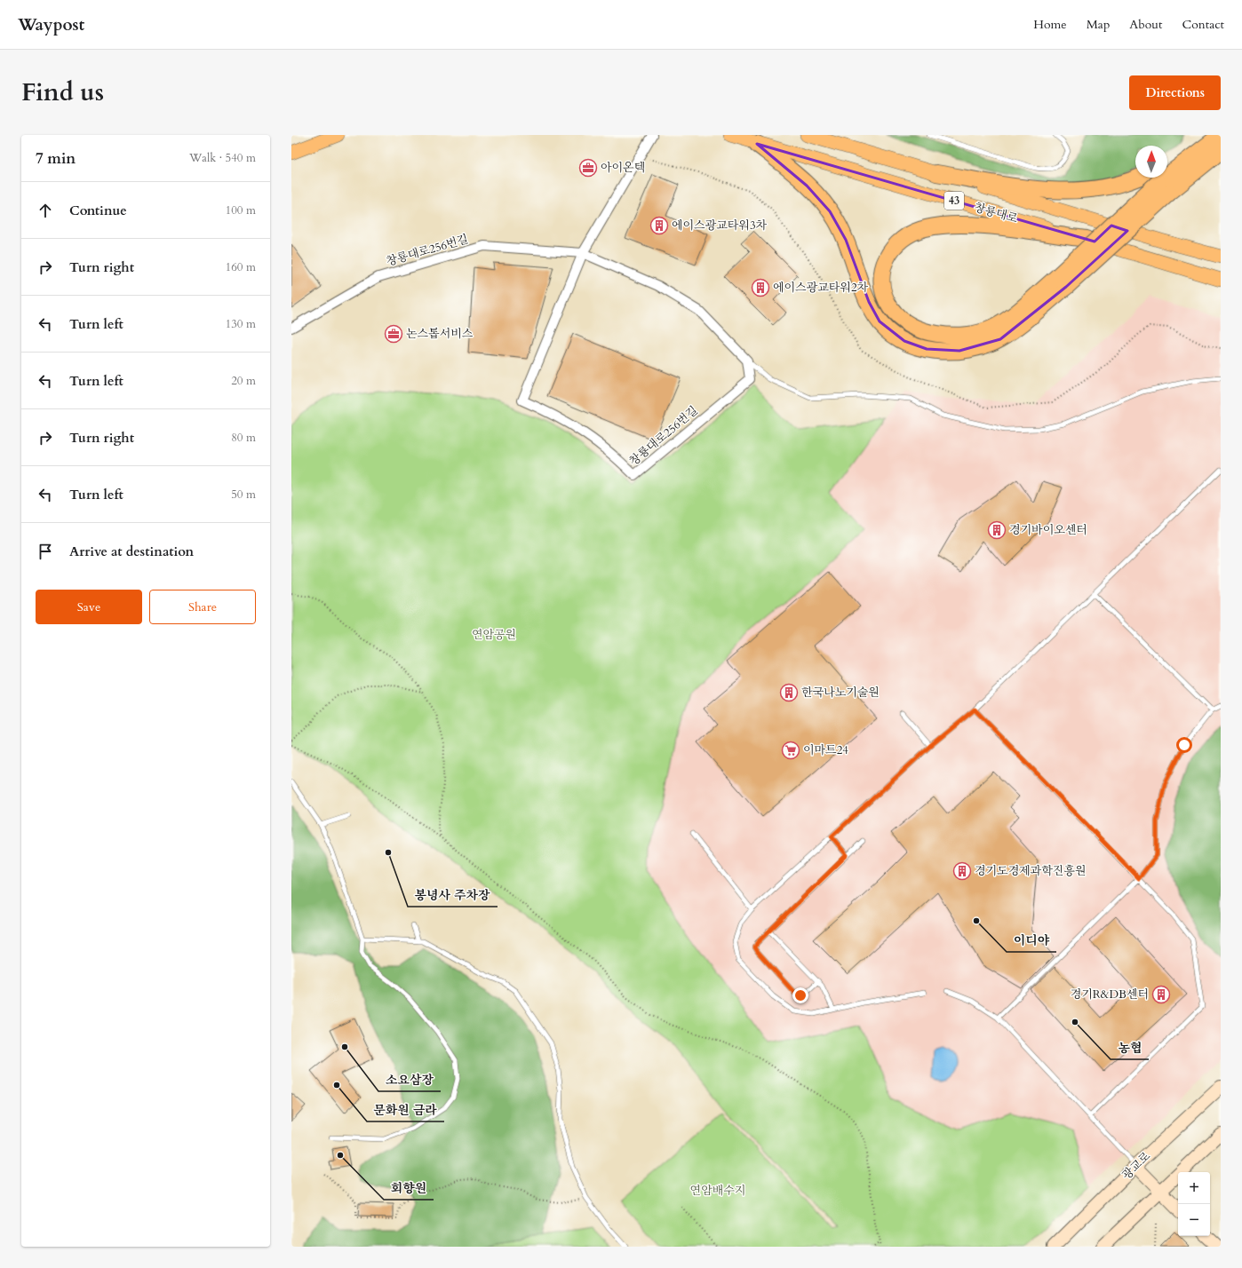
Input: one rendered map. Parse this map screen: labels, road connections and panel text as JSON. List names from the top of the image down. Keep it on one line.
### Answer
{"streets":{"main road":["43","창룡대로","광교로"],"street":["창룡대로256번길"]},"parks":["연암공원","연암배수지"],"places":{"office":["아이온텍","논스톱서비스"],"building":["에이스광교타워3차","에이스광교타워2차","경기바이오센터","한국나노기술원","경기도경제과학진흥원","경기R&DB센터"],"supermarket":["이마트24"],"other":["봉녕사 주차장","이디야","농협","소요삼장","문화원 금라","회향원"]},"north":"top","page":{"header":"Waypost","nav":["Home","Map","About","Contact"],"title":"Find us","buttons":["Directions",["Save","Share"]],"heading":["7 min","Walk · 540 m"],"list":[["Continue","100 m"],["Turn right","160 m"],["Turn left","130 m"],["Turn left","20 m"],["Turn right","80 m"],["Turn left","50 m"],"Arrive at destination"],"map_buttons":["+","−"]}}
